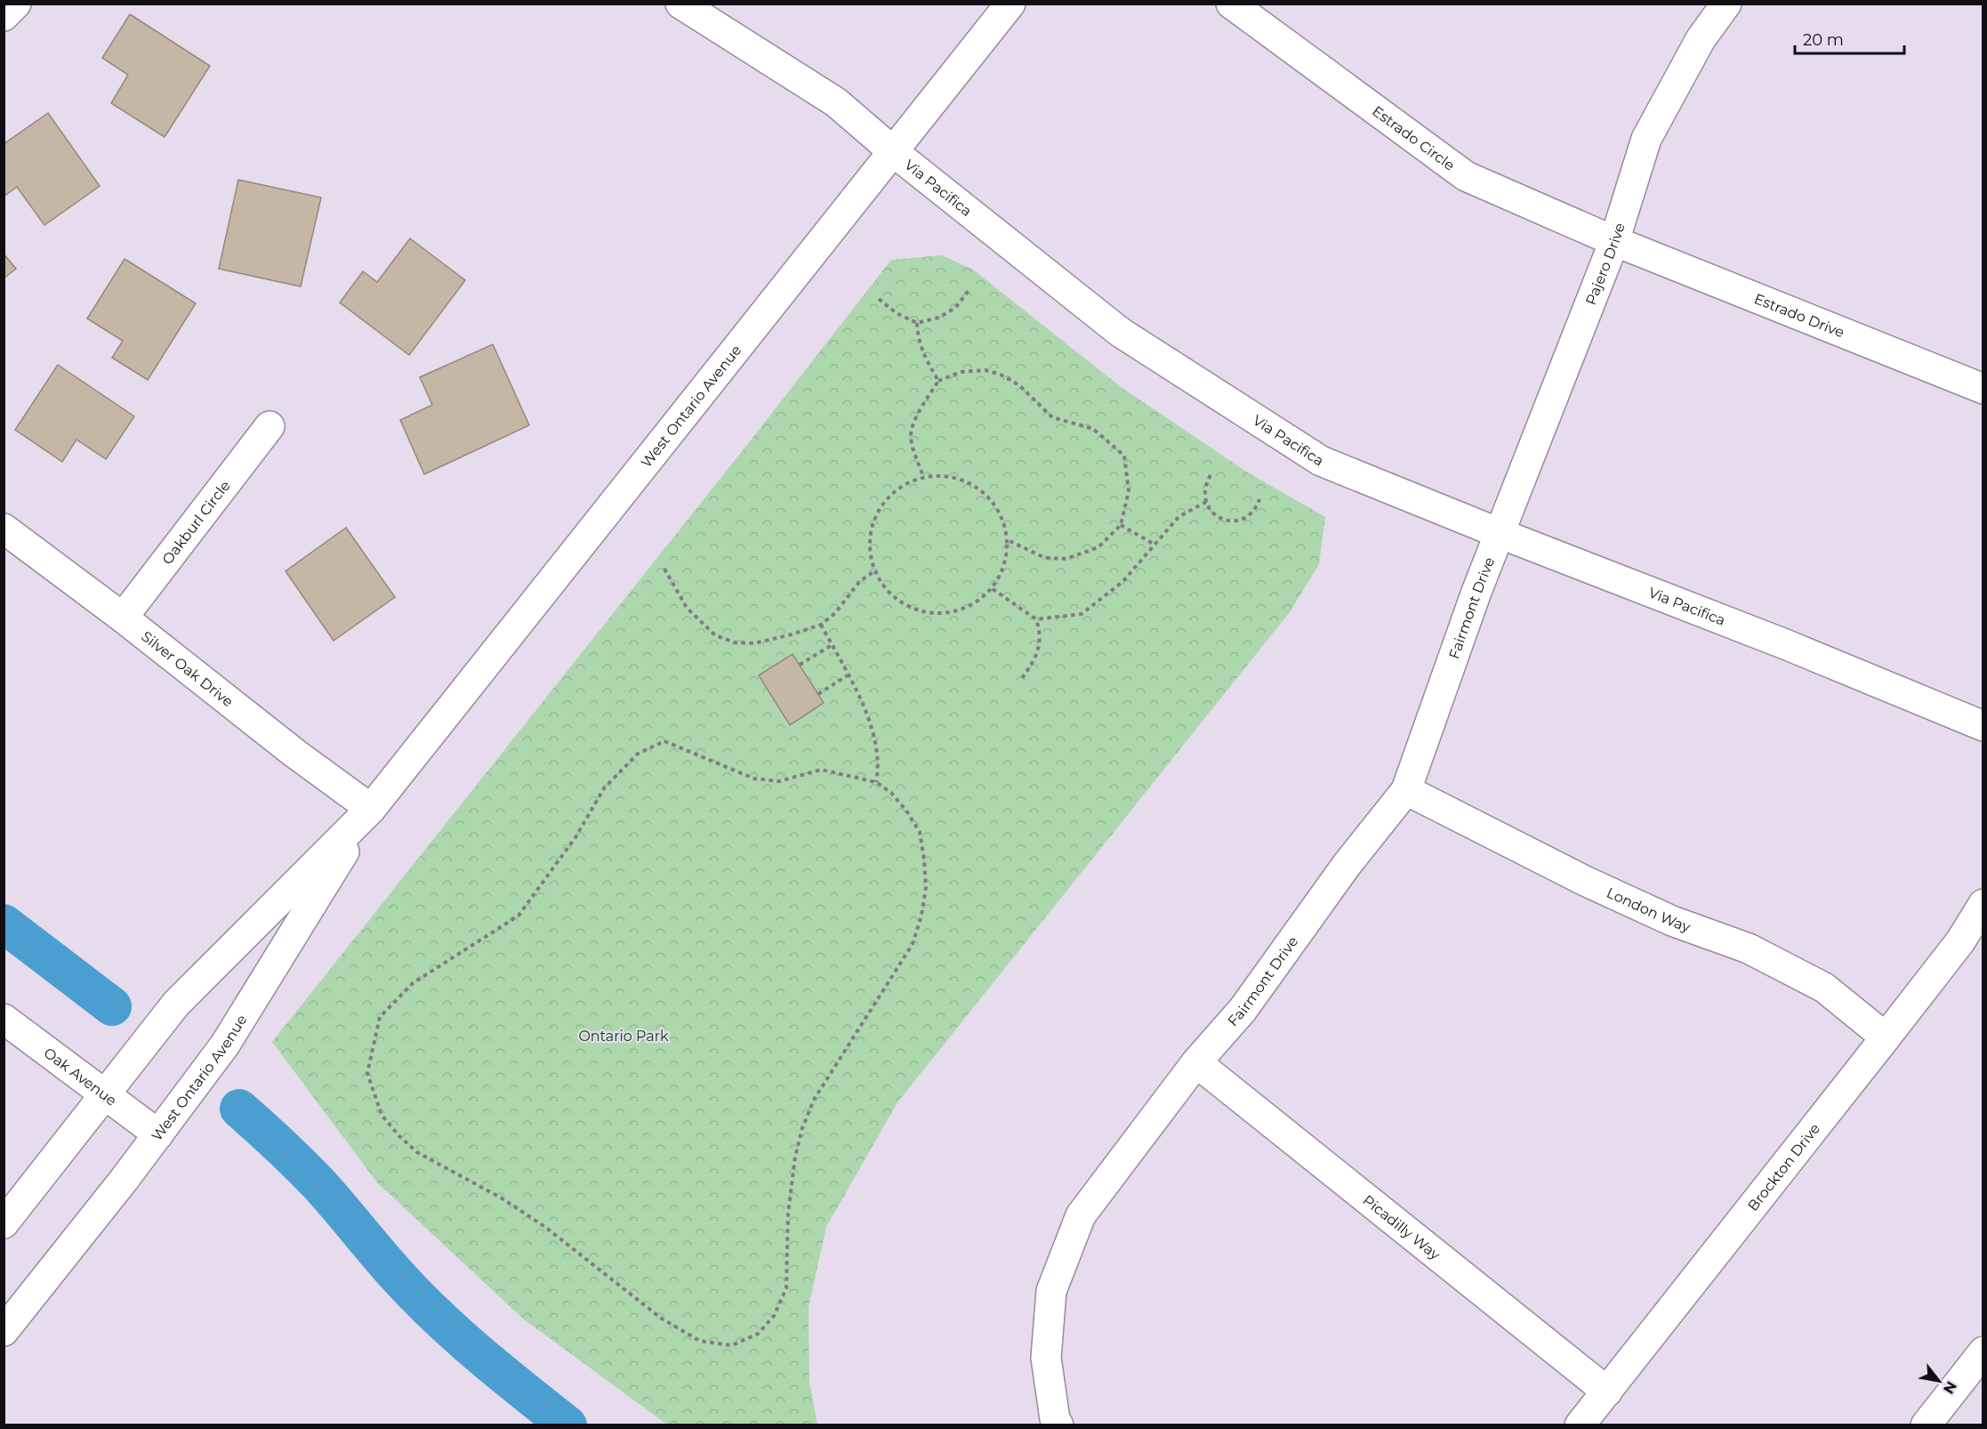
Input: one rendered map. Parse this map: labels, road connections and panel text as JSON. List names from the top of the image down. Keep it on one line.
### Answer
{"streets":{"street":["Estrado Circle","Via Pacifica","Pajero Drive","Estrado Drive","West Ontario Avenue","Oakburl Circle","Fairmont Drive","Silver Oak Drive","London Way","Oak Avenue","Brockton Drive","Picadilly Way"]},"crossings":[["Estrado Circle","Pajero Drive"],["Estrado Circle","Estrado Drive"],["Via Pacifica","Pajero Drive"],["Via Pacifica","West Ontario Avenue"],["Via Pacifica","Fairmont Drive"],["Pajero Drive","Estrado Drive"],["Pajero Drive","Fairmont Drive"],["West Ontario Avenue","Silver Oak Drive"],["West Ontario Avenue","Oak Avenue"],["Oakburl Circle","Silver Oak Drive"],["Fairmont Drive","London Way"],["Fairmont Drive","Picadilly Way"],["London Way","Brockton Drive"],["Brockton Drive","Picadilly Way"]],"parks":["Ontario Park"],"scale_bar":"20 m","north":"bottom right"}
